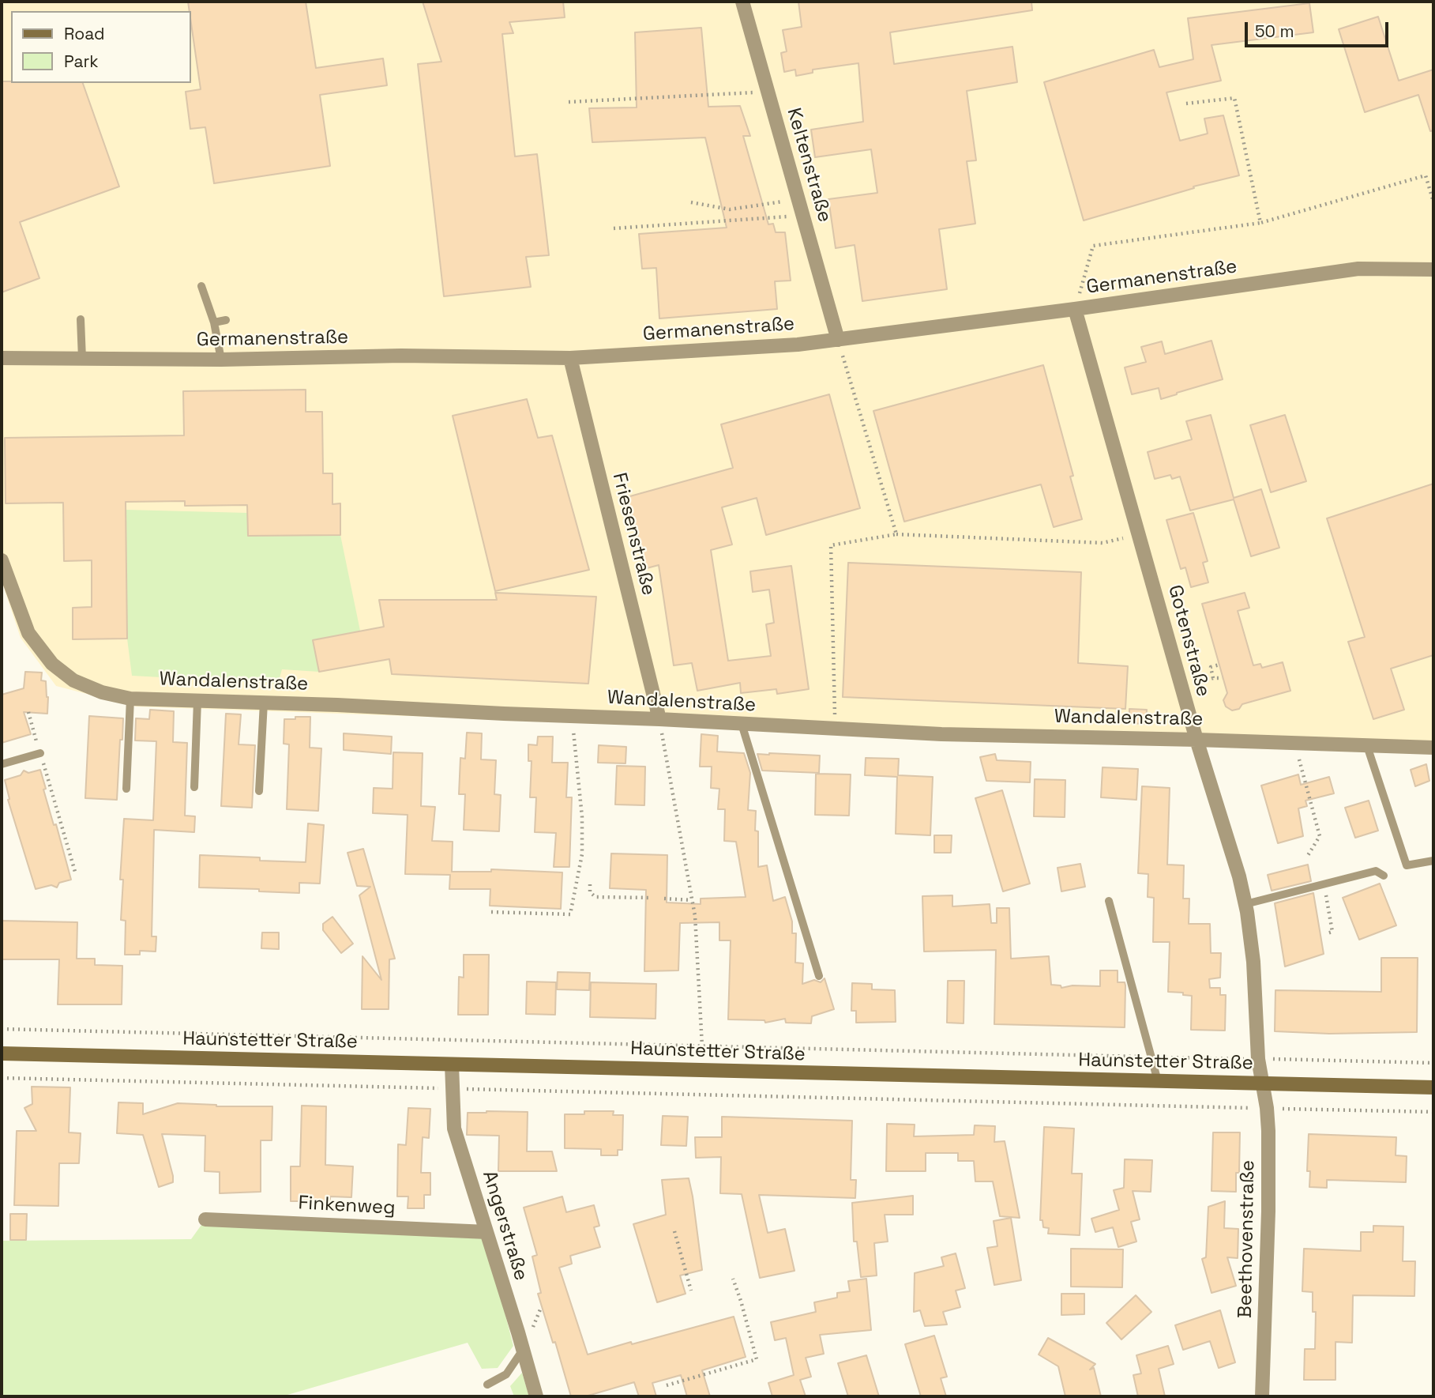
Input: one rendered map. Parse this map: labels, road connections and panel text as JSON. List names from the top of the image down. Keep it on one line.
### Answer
{"streets":{"main road":["Haunstetter Straße"],"street":["Keltenstraße","Germanenstraße","Friesenstraße","Gotenstraße","Wandalenstraße","Finkenweg","Angerstraße","Beethovenstraße"]},"crossings":[["Keltenstraße","Germanenstraße"],["Germanenstraße","Friesenstraße"],["Germanenstraße","Gotenstraße"],["Friesenstraße","Wandalenstraße"],["Gotenstraße","Wandalenstraße"],["Gotenstraße","Haunstetter Straße"],["Gotenstraße","Beethovenstraße"],["Haunstetter Straße","Angerstraße"],["Haunstetter Straße","Beethovenstraße"],["Finkenweg","Angerstraße"]],"legend":["Road","Park"],"scale_bar":"50 m"}
